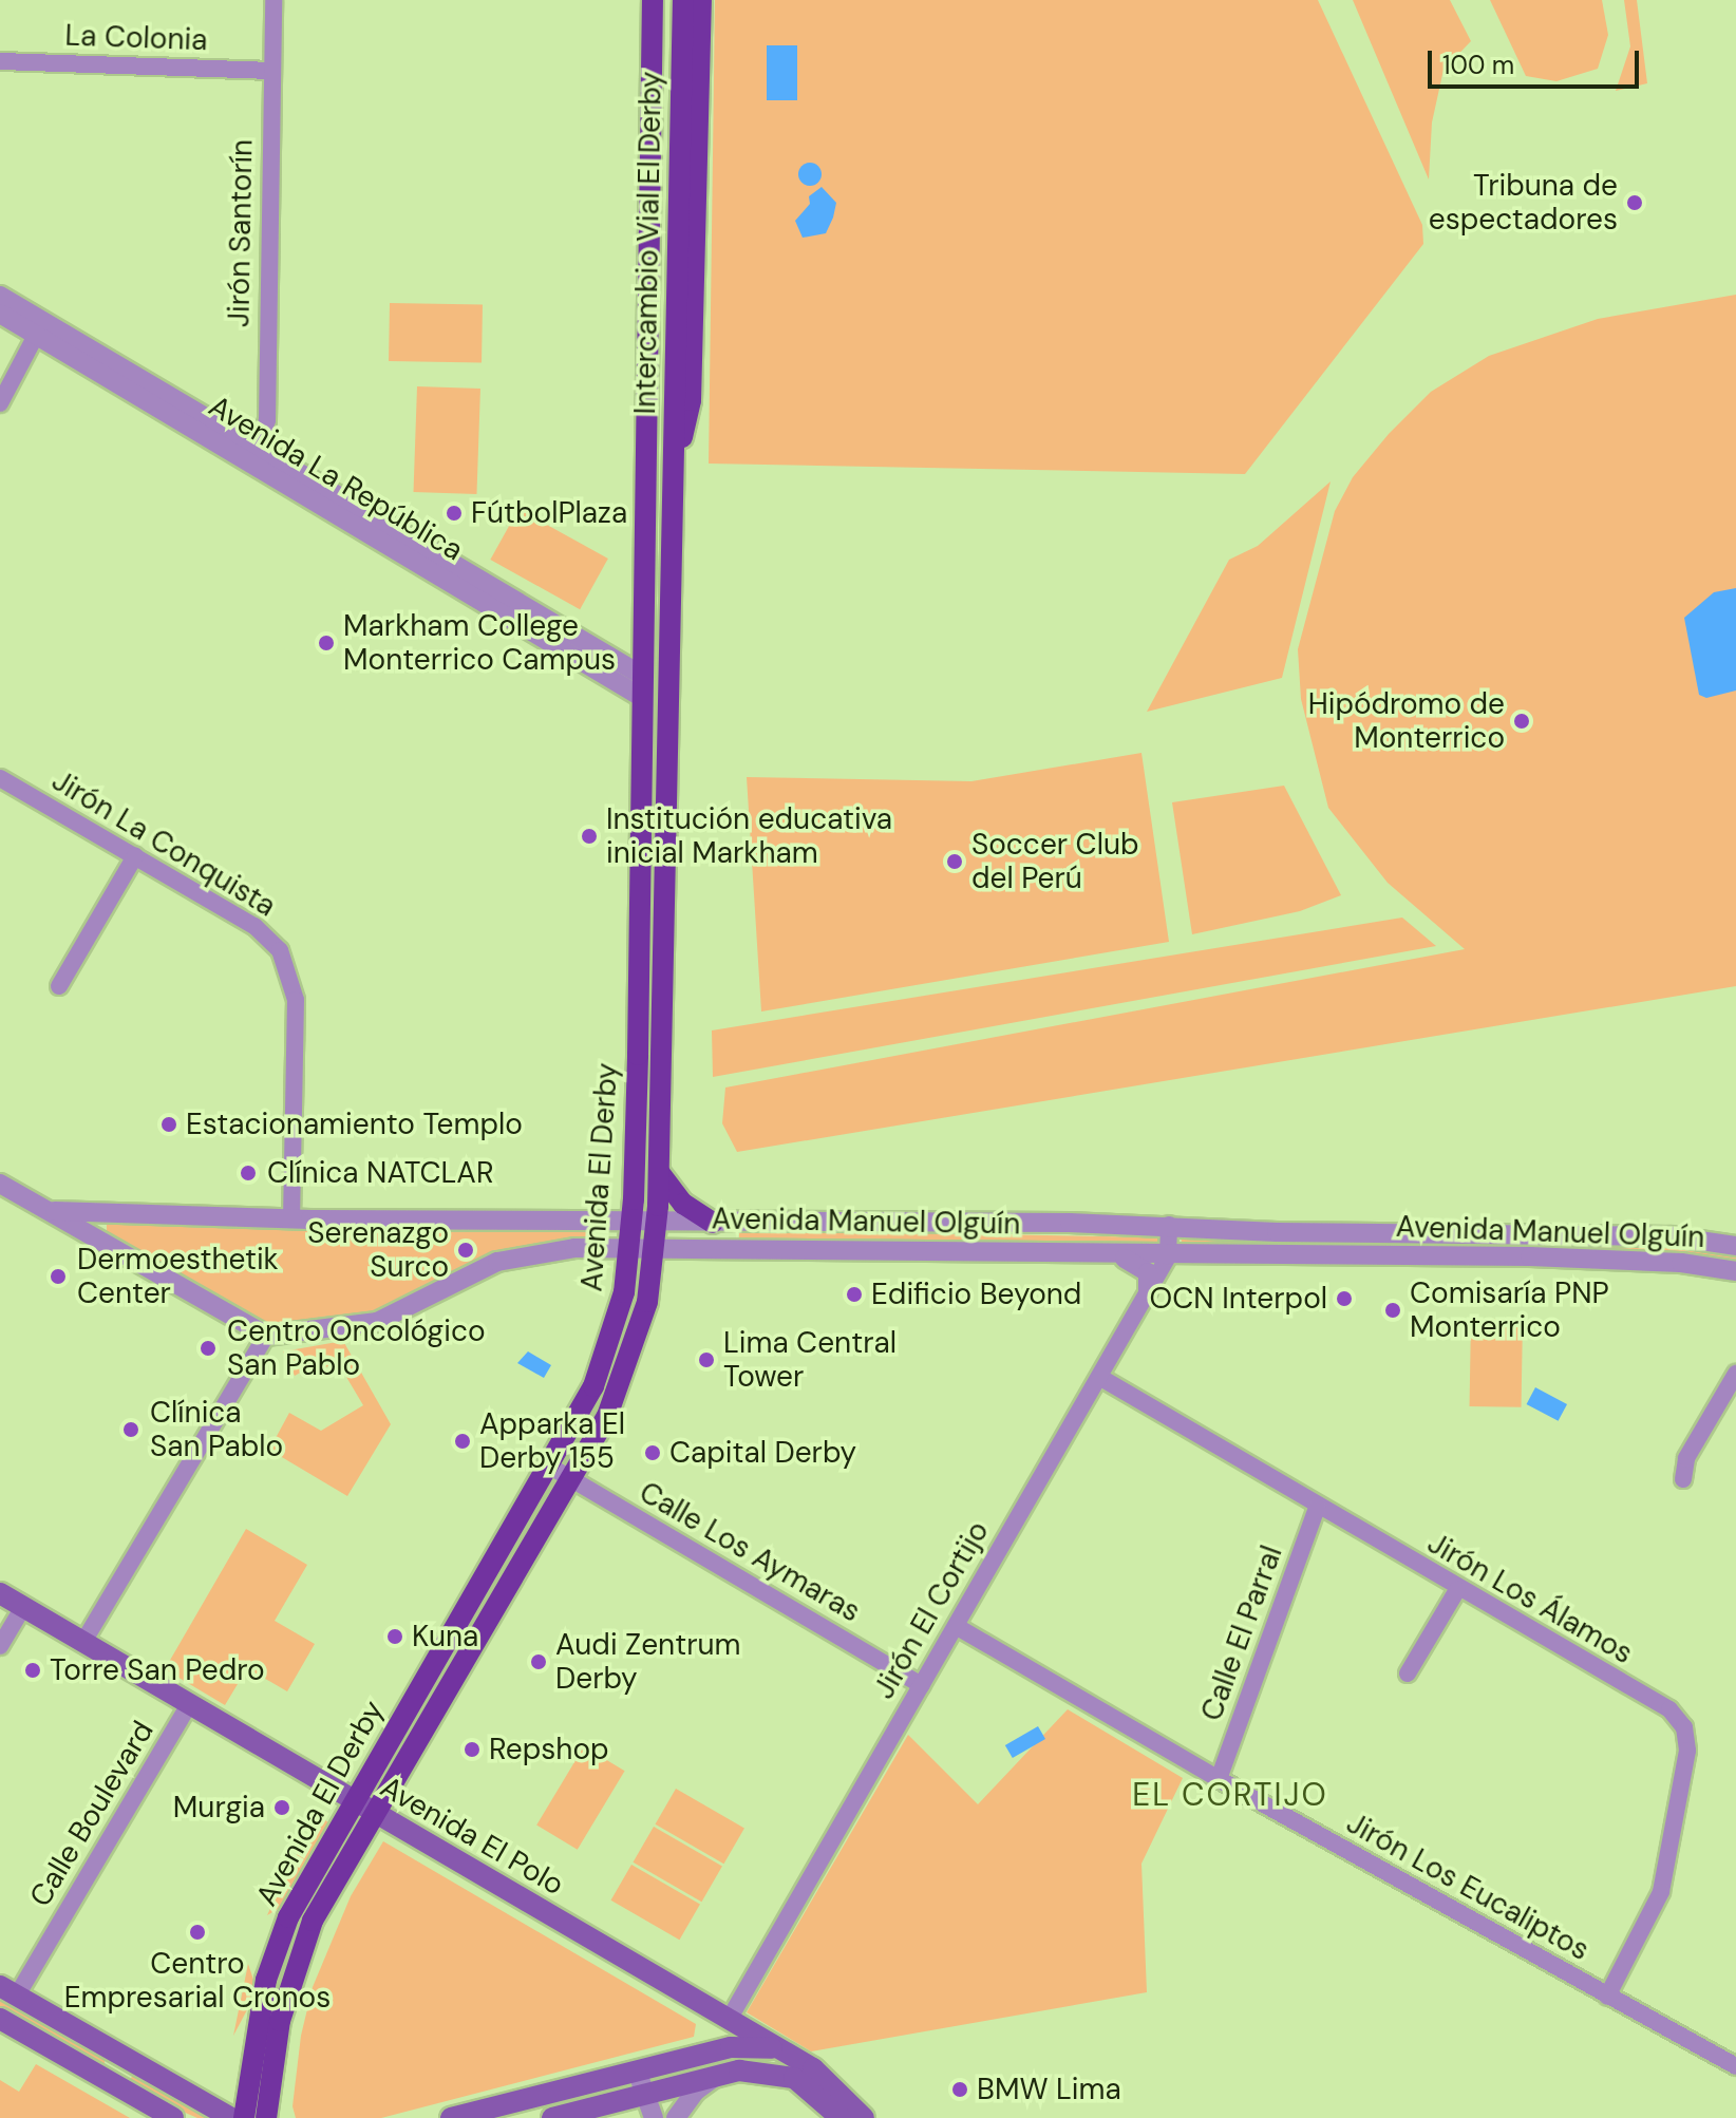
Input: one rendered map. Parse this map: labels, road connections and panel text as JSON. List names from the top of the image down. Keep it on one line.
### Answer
{"streets":{"main road":["Intercambio Vial El Derby","Avenida El Derby","Avenida El Polo"],"street":["La Colonia","Jirón Santorín","Avenida La República","Jirón La Conquista","Avenida Manuel Olguín","Calle Los Aymaras","Jirón Los Álamos","Jirón El Cortijo","Calle El Parral","Calle Boulevard","Jirón Los Eucaliptos"]},"crossings":[["La Colonia","Jirón Santorín"],["Jirón Santorín","Avenida La República"],["Intercambio Vial El Derby","Avenida El Derby"],["Avenida La República","Avenida El Derby"],["Jirón La Conquista","Avenida Manuel Olguín"],["Avenida El Derby","Avenida Manuel Olguín"],["Avenida El Derby","Calle Los Aymaras"],["Avenida El Derby","Avenida El Polo"],["Avenida Manuel Olguín","Jirón El Cortijo"],["Calle Los Aymaras","Jirón El Cortijo"],["Jirón Los Álamos","Jirón El Cortijo"],["Jirón Los Álamos","Calle El Parral"],["Jirón Los Álamos","Jirón Los Eucaliptos"],["Jirón El Cortijo","Avenida El Polo"],["Jirón El Cortijo","Jirón Los Eucaliptos"],["Calle El Parral","Jirón Los Eucaliptos"],["Calle Boulevard","Avenida El Polo"]],"districts":["EL CORTIJO"],"places":["Tribuna de espectadores","FútbolPlaza","Markham College Monterrico Campus","Hipódromo de Monterrico","Institución educativa inicial Markham","Soccer Club del Perú","Estacionamiento Templo","Clínica NATCLAR","Serenazgo Surco","Dermoesthetik Center","Edificio Beyond","OCN Interpol","Comisaría PNP Monterrico","Centro Oncológico San Pablo","Lima Central Tower","Clínica San Pablo","Apparka El Derby 155","Capital Derby","Kuna","Audi Zentrum Derby","Torre San Pedro","Repshop","Murgia","Centro Empresarial Cronos","BMW Lima"],"scale_bar":"100 m"}
